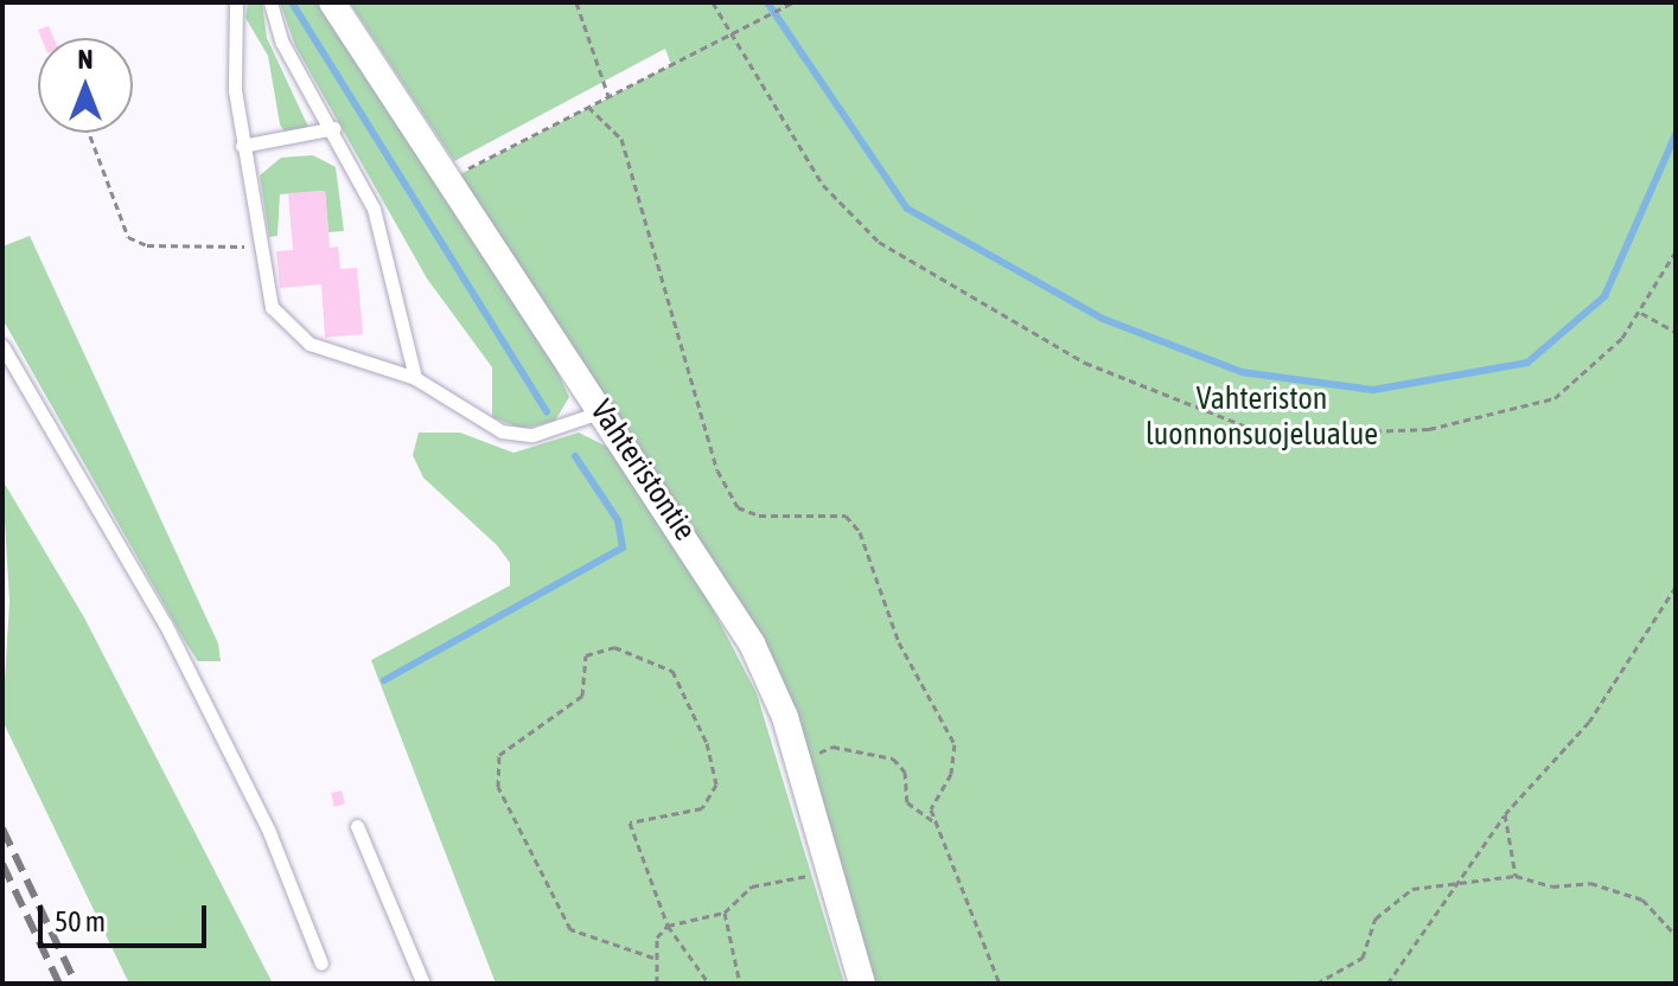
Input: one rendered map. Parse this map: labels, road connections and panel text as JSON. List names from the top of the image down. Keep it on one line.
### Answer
{"streets":{"street":["Vahteristontie"]},"parks":["Vahteriston luonnonsuojelualue"],"scale_bar":"50 m","north":"top"}
